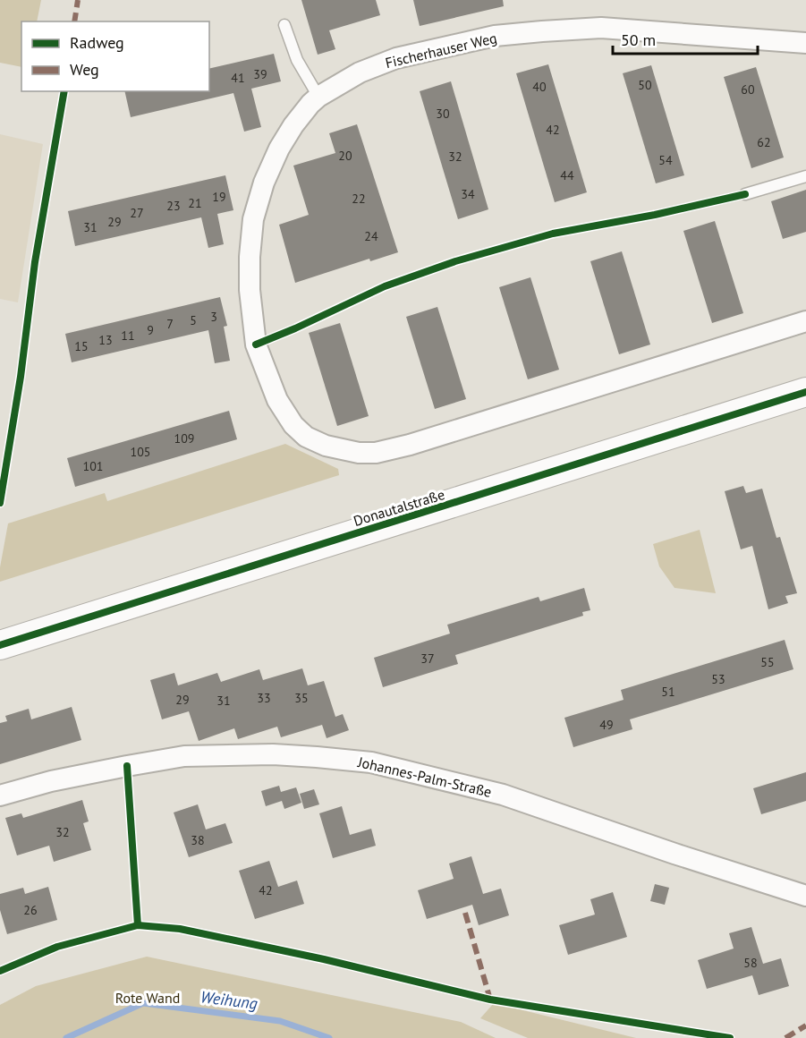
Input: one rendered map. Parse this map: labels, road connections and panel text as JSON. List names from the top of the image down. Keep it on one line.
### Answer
{"streets":{"main road":["Donautalstraße"],"street":["Fischerhauser Weg","Johannes-Palm-Straße"]},"water":["Weihung"],"parks":["Rote Wand"],"house_numbers":["39","41","50","40","60","30","42","62","20","32","54","44","34","19","22","21","23","27","29","31","24","3","5","7","9","11","13","15","109","105","101","37","55","53","51","33","35","29","31","49","32","38","42","26","58"],"legend":["Radweg","Weg"],"scale_bar":"50 m"}
